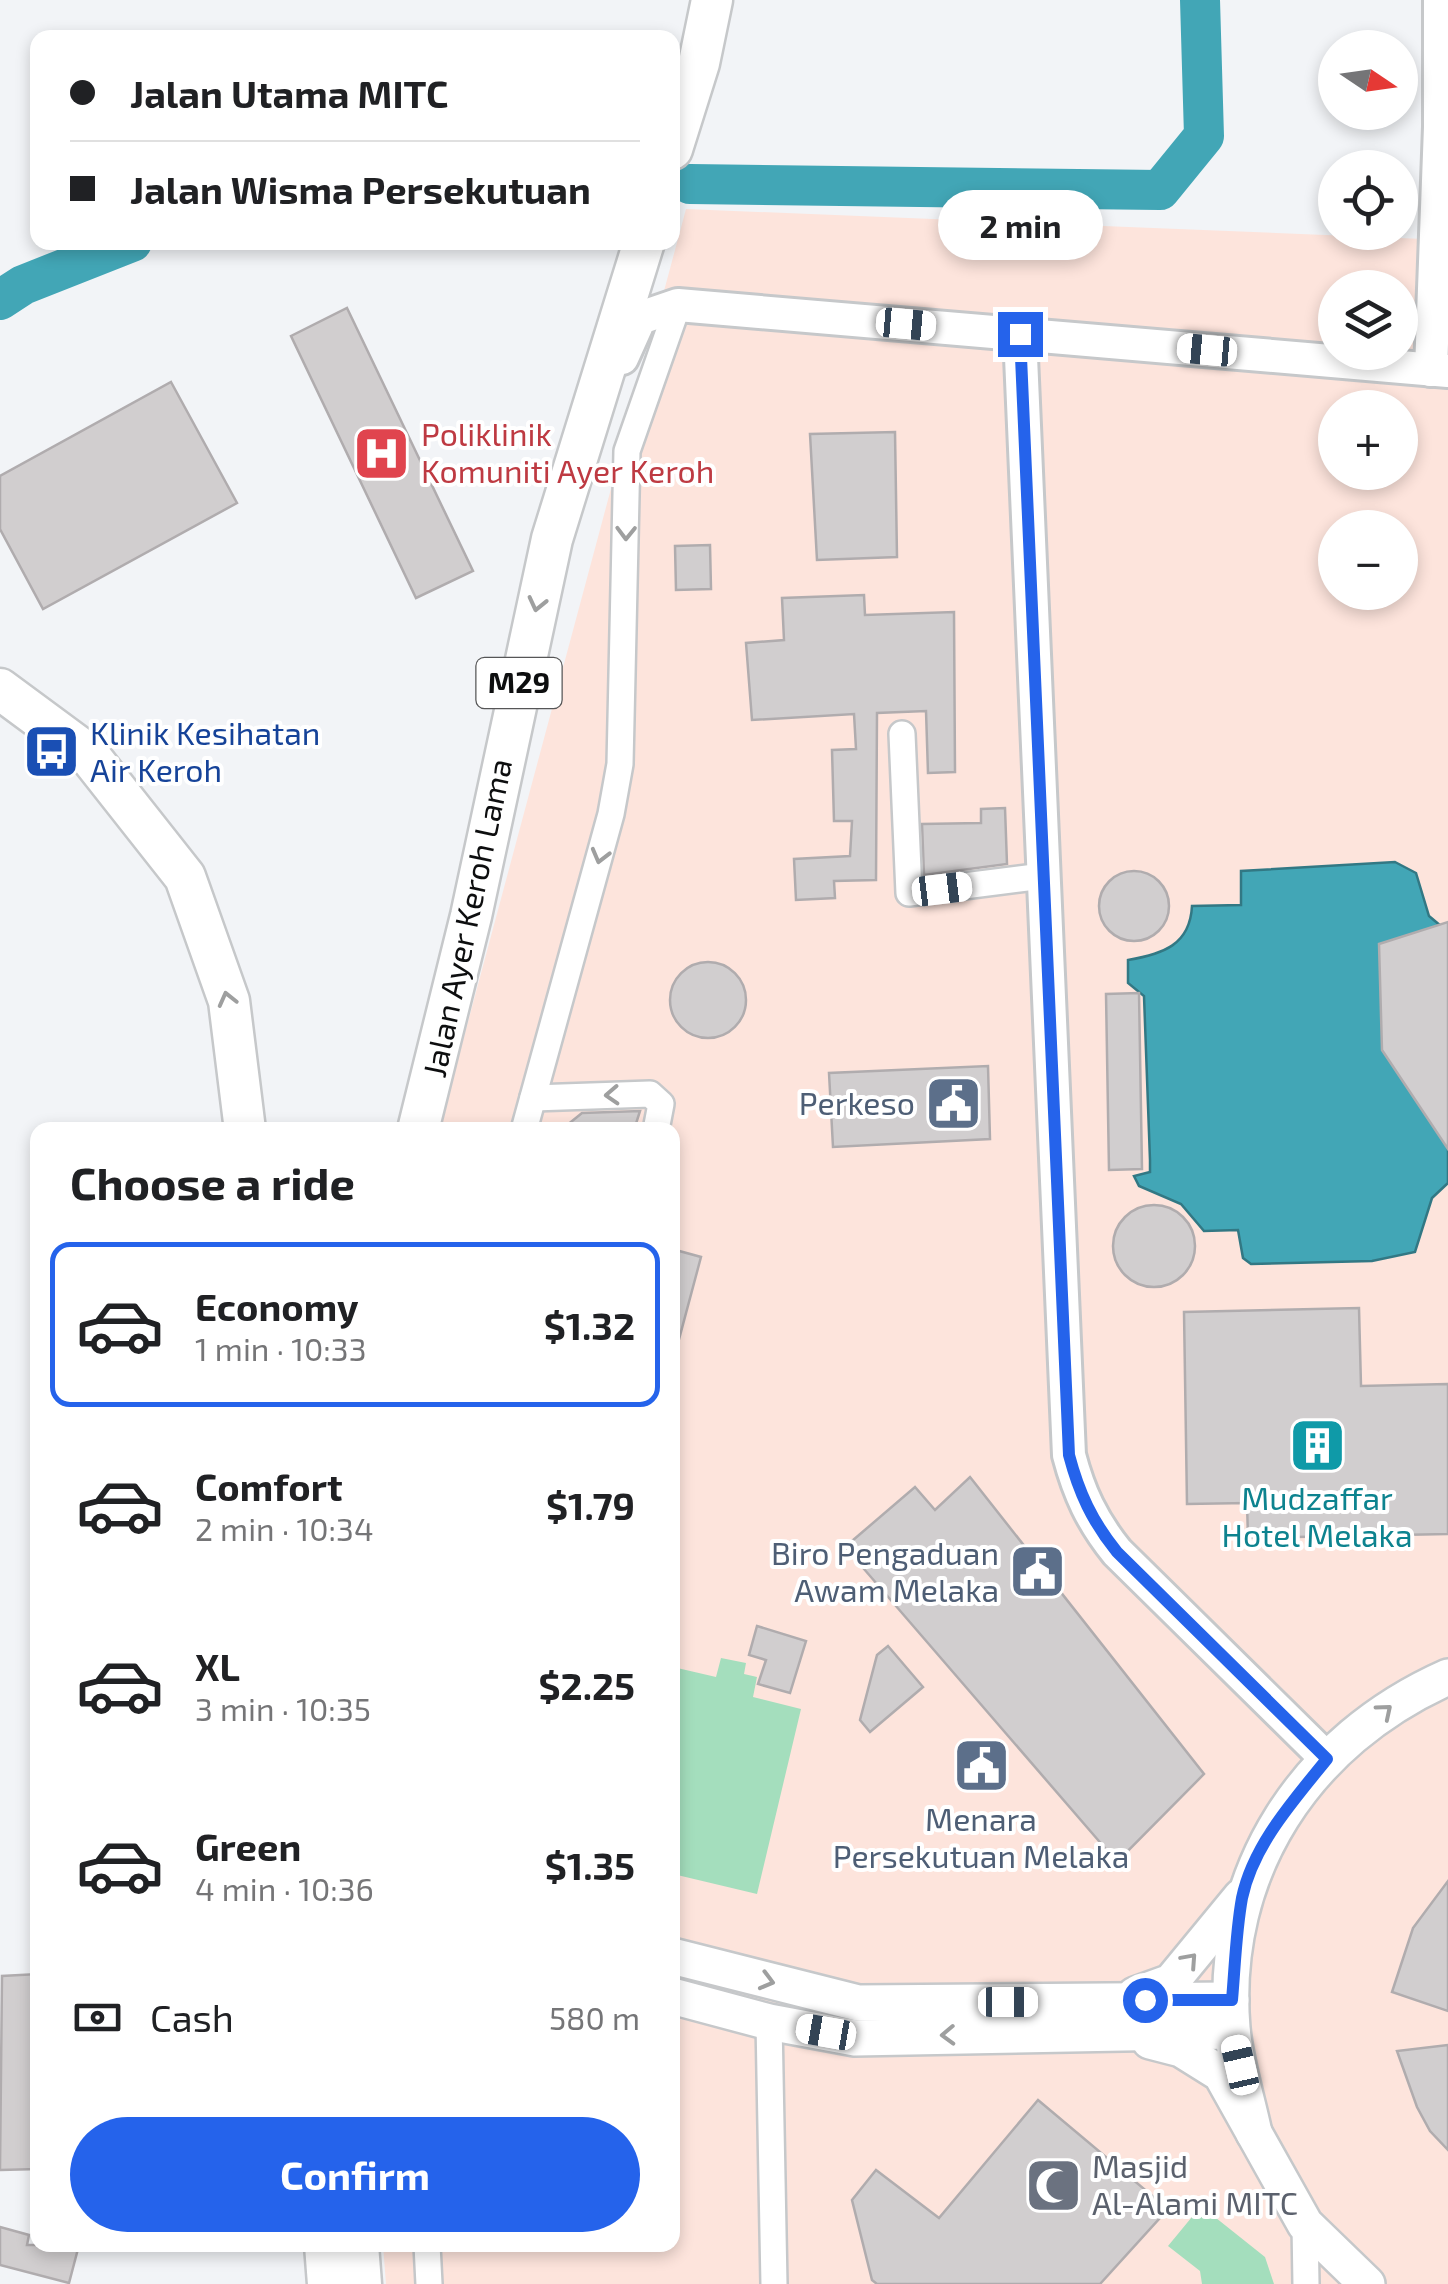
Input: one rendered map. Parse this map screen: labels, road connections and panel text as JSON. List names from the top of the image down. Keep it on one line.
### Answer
{"streets":{"main road":["M29","Jalan Ayer Keroh Lama"]},"one_way":["Jalan Ayer Keroh Lama"],"places":{"hospital":["Poliklinik Komuniti Ayer Keroh"],"bus stop":["Klinik Kesihatan Air Keroh"],"public building":["Perkeso","Biro Pengaduan Awam Melaka","Menara Persekutuan Melaka"],"building":["Mudzaffar Hotel Melaka"],"mosque":["Masjid Al-Alami MITC"]},"north":"right","page":{"map_buttons":["+","−"],"banner":["Jalan Utama MITC","Jalan Wisma Persekutuan"],"bubble":"2 min","heading":"Choose a ride","list":[{"name":"Economy","note":"1 min · 10:33","value":"$1.32"},{"name":"Comfort","note":"2 min · 10:34","value":"$1.79"},{"name":"XL","note":"3 min · 10:35","value":"$2.25"},{"name":"Green","note":"4 min · 10:36","value":"$1.35"}],"pay":["Cash","580 m"],"buttons":"Confirm"}}
